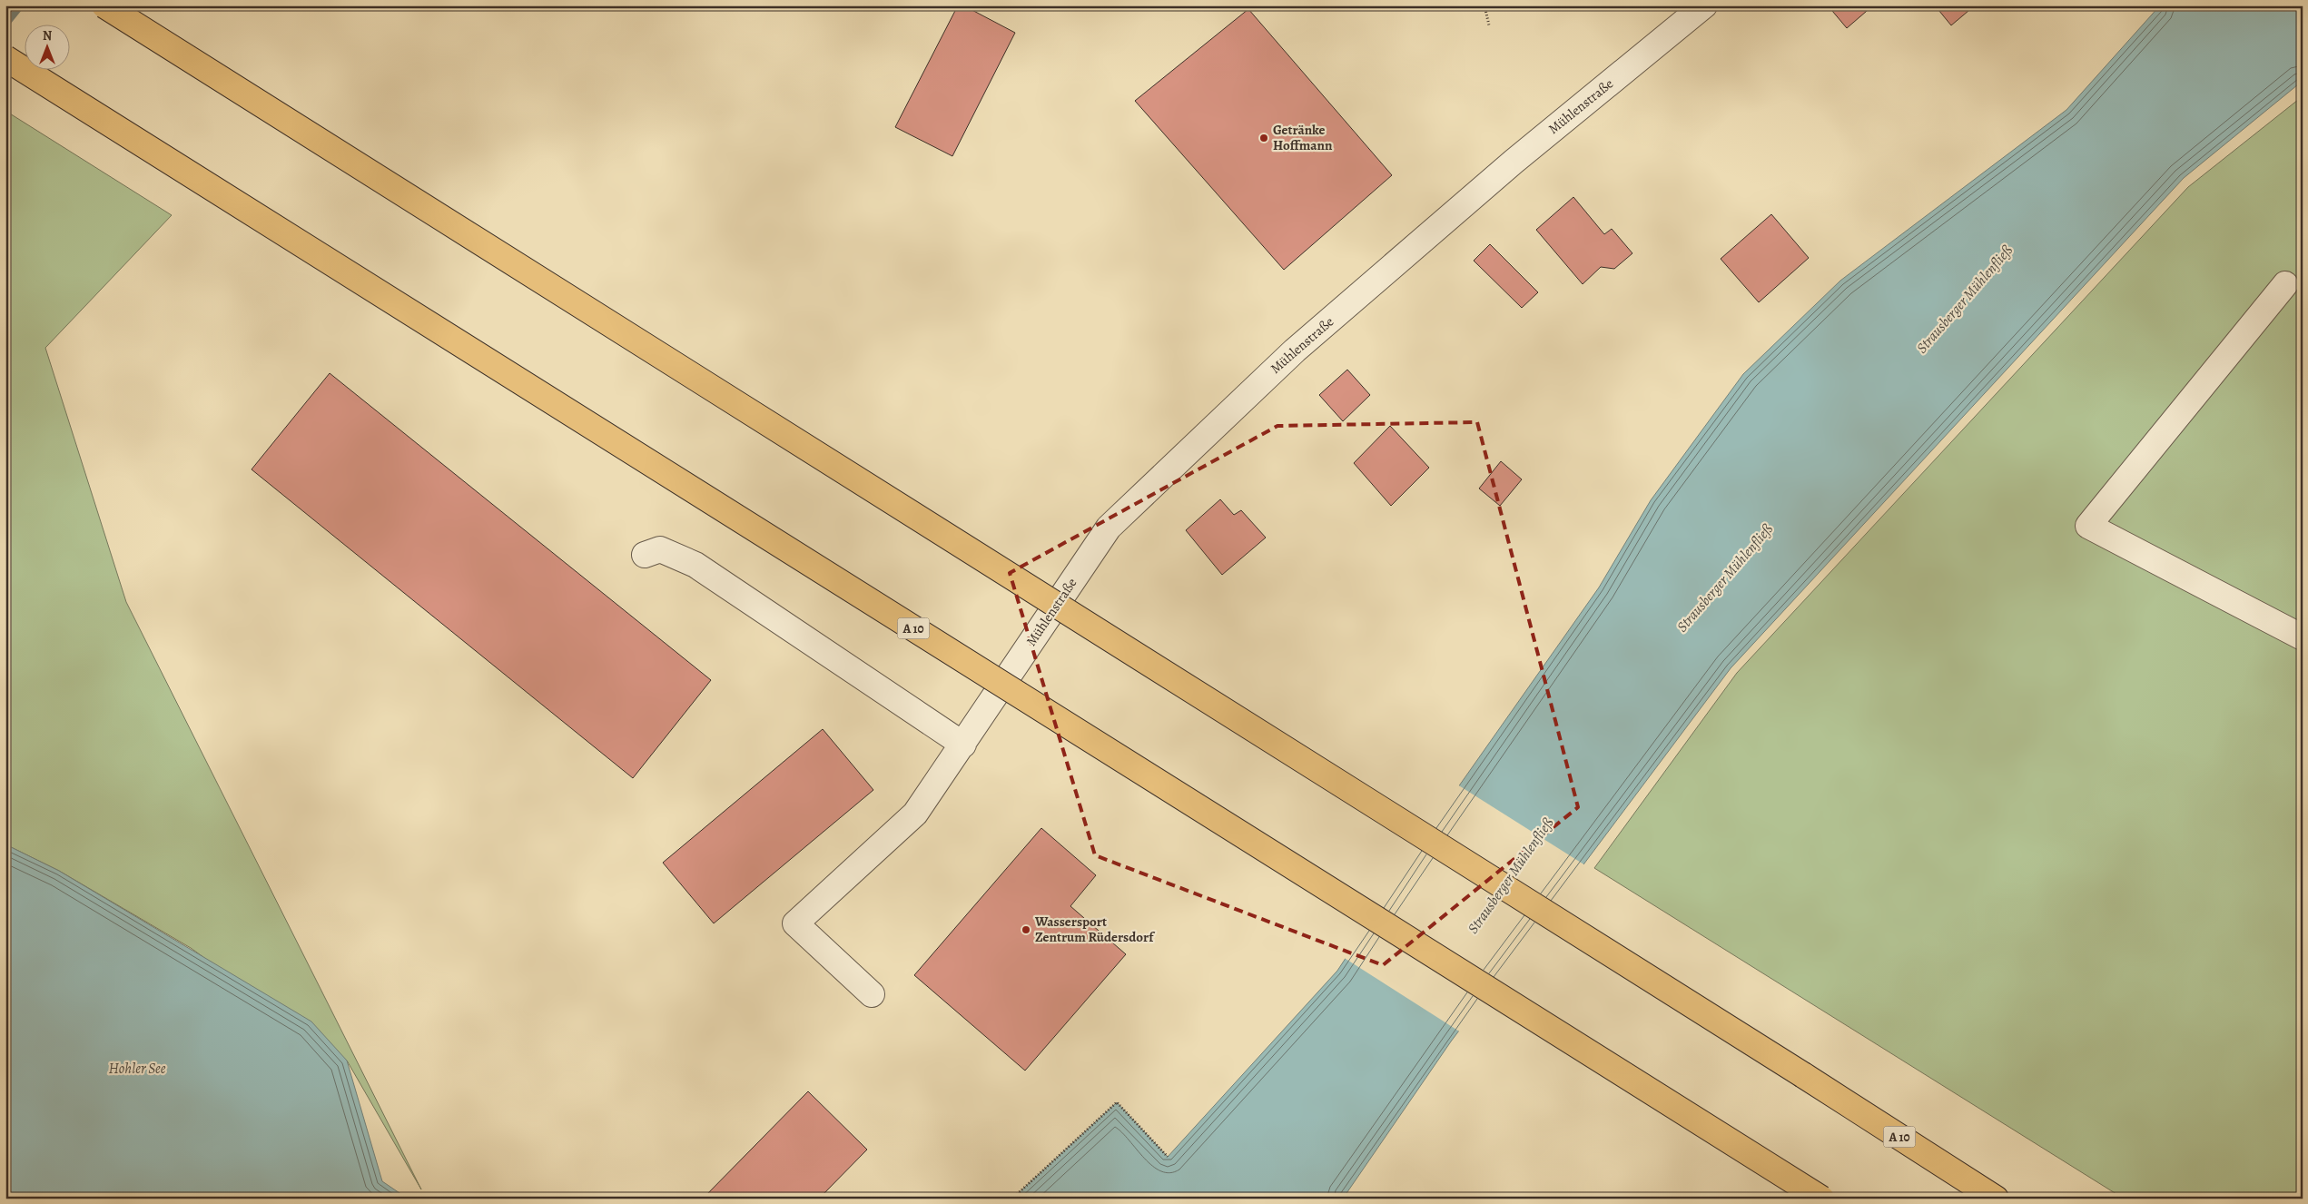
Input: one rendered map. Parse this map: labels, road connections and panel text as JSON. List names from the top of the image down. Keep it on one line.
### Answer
{"streets":{"highway":["A 10"],"street":["Mühlenstraße"]},"water":["Strausberger Mühlenfließ","Hohler See"],"places":["Getränke Hoffmann","Wassersport Zentrum Rüdersdorf"],"north":"top"}
